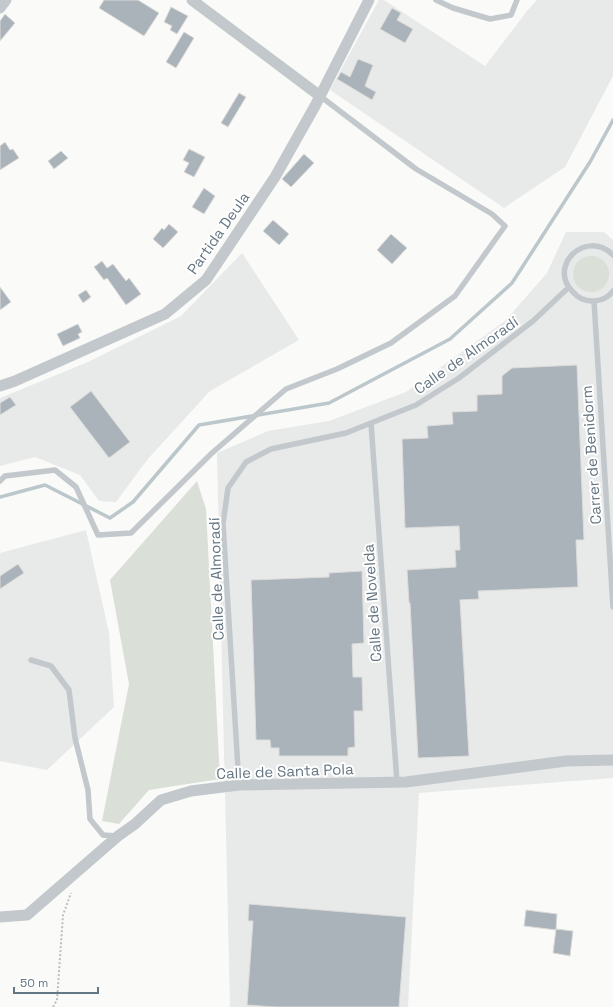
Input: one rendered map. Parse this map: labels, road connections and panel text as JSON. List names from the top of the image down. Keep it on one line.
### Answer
{"streets":{"street":["Partida Deula","Calle de Santa Pola"],"lane":["Calle de Almoradí","Carrer de Benidorm","Calle de Novelda"]},"crossings":[["Calle de Almoradí","Calle de Novelda"],["Calle de Almoradí","Calle de Santa Pola"],["Calle de Novelda","Calle de Santa Pola"]],"scale_bar":"50 m"}
